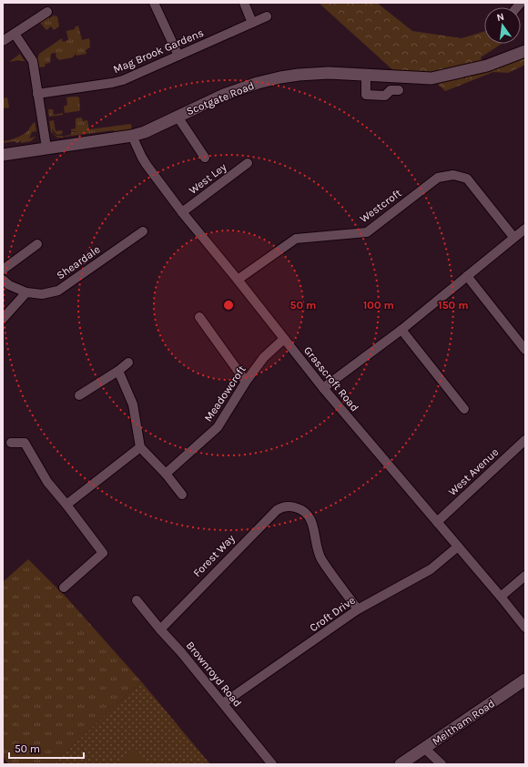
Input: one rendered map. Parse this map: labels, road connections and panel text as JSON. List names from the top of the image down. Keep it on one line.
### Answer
{"streets":{"street":["Mag Brook Gardens","Scotgate Road","West Ley","Westcroft","Sheardale","Grasscroft Road","Meadowcroft","West Avenue","Forest Way","Croft Drive","Brownroyd Road","Meltham Road"]},"crossings":[["Scotgate Road","Grasscroft Road"],["West Ley","Grasscroft Road"],["Westcroft","Grasscroft Road"],["Grasscroft Road","Meadowcroft"],["Grasscroft Road","West Avenue"],["Grasscroft Road","Croft Drive"],["Forest Way","Croft Drive"],["Forest Way","Brownroyd Road"],["Croft Drive","Brownroyd Road"]],"scale_bar":"50 m","north":"top","rings":["50 m","100 m","150 m"]}
